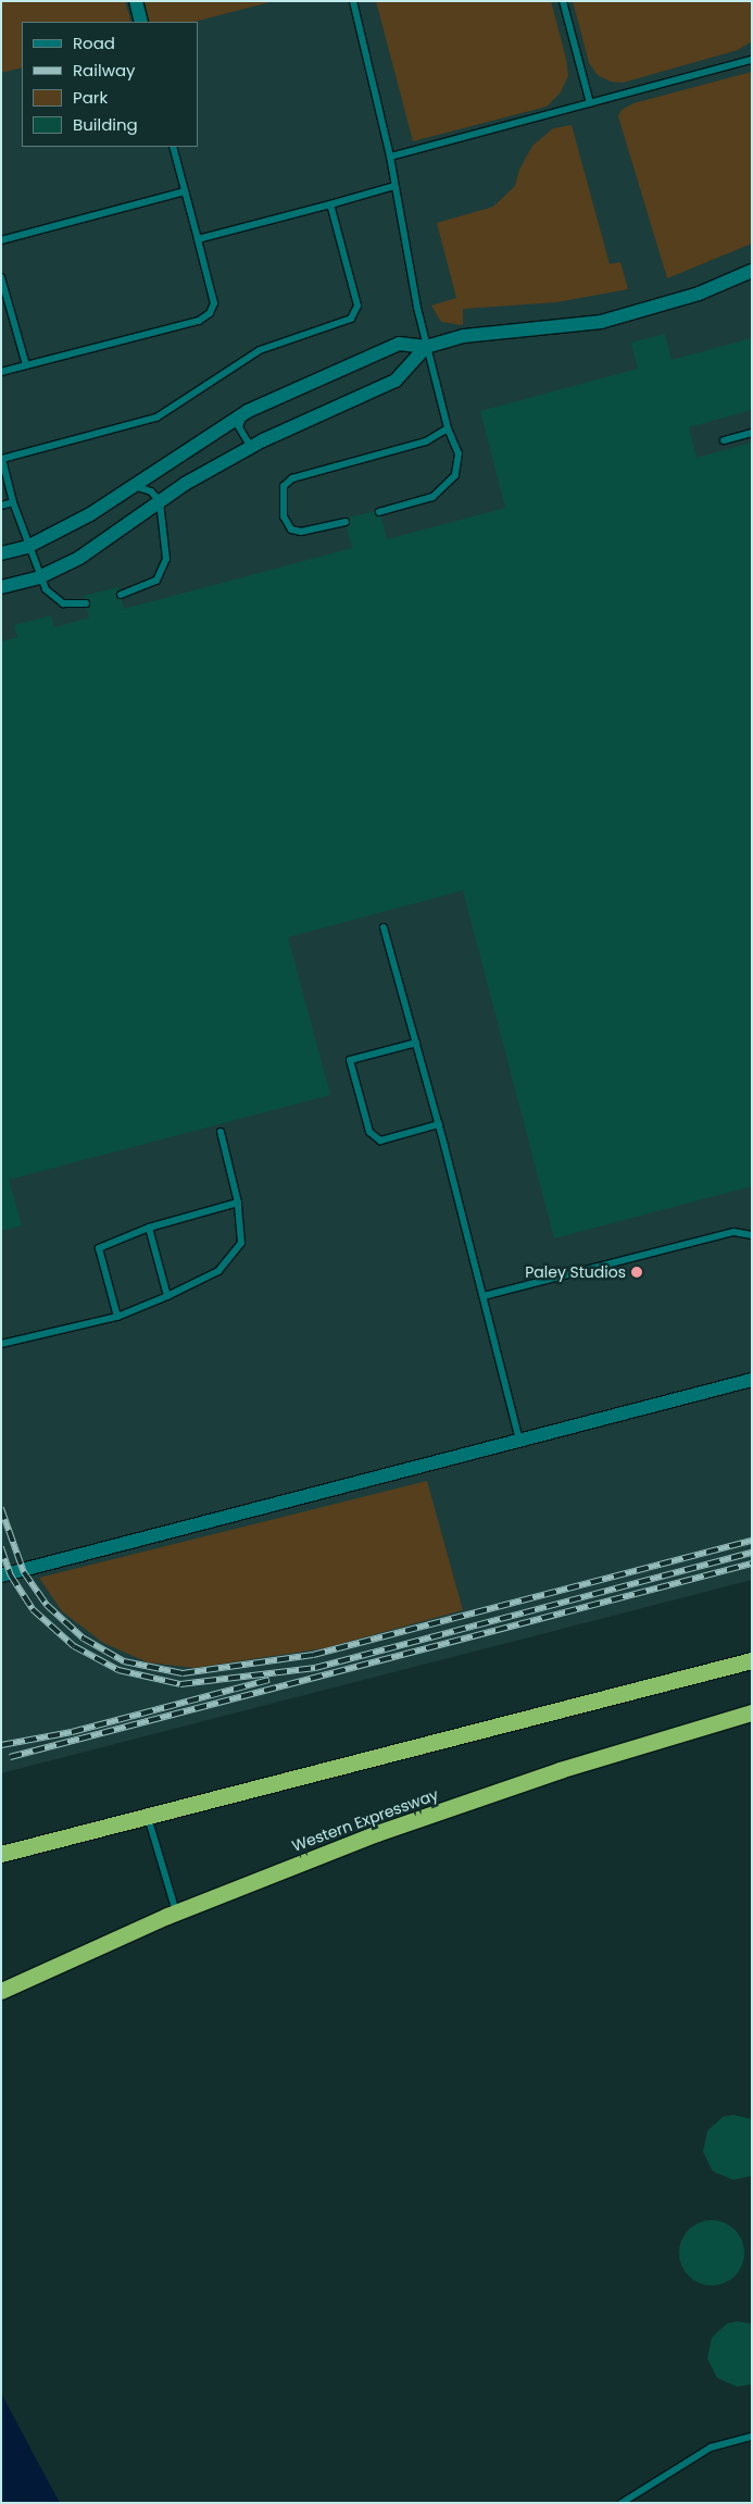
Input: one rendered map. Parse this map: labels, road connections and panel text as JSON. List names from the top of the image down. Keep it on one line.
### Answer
{"streets":{"highway":["Western Expressway"]},"places":["Paley Studios"],"legend":["Road","Railway","Park","Building"]}
